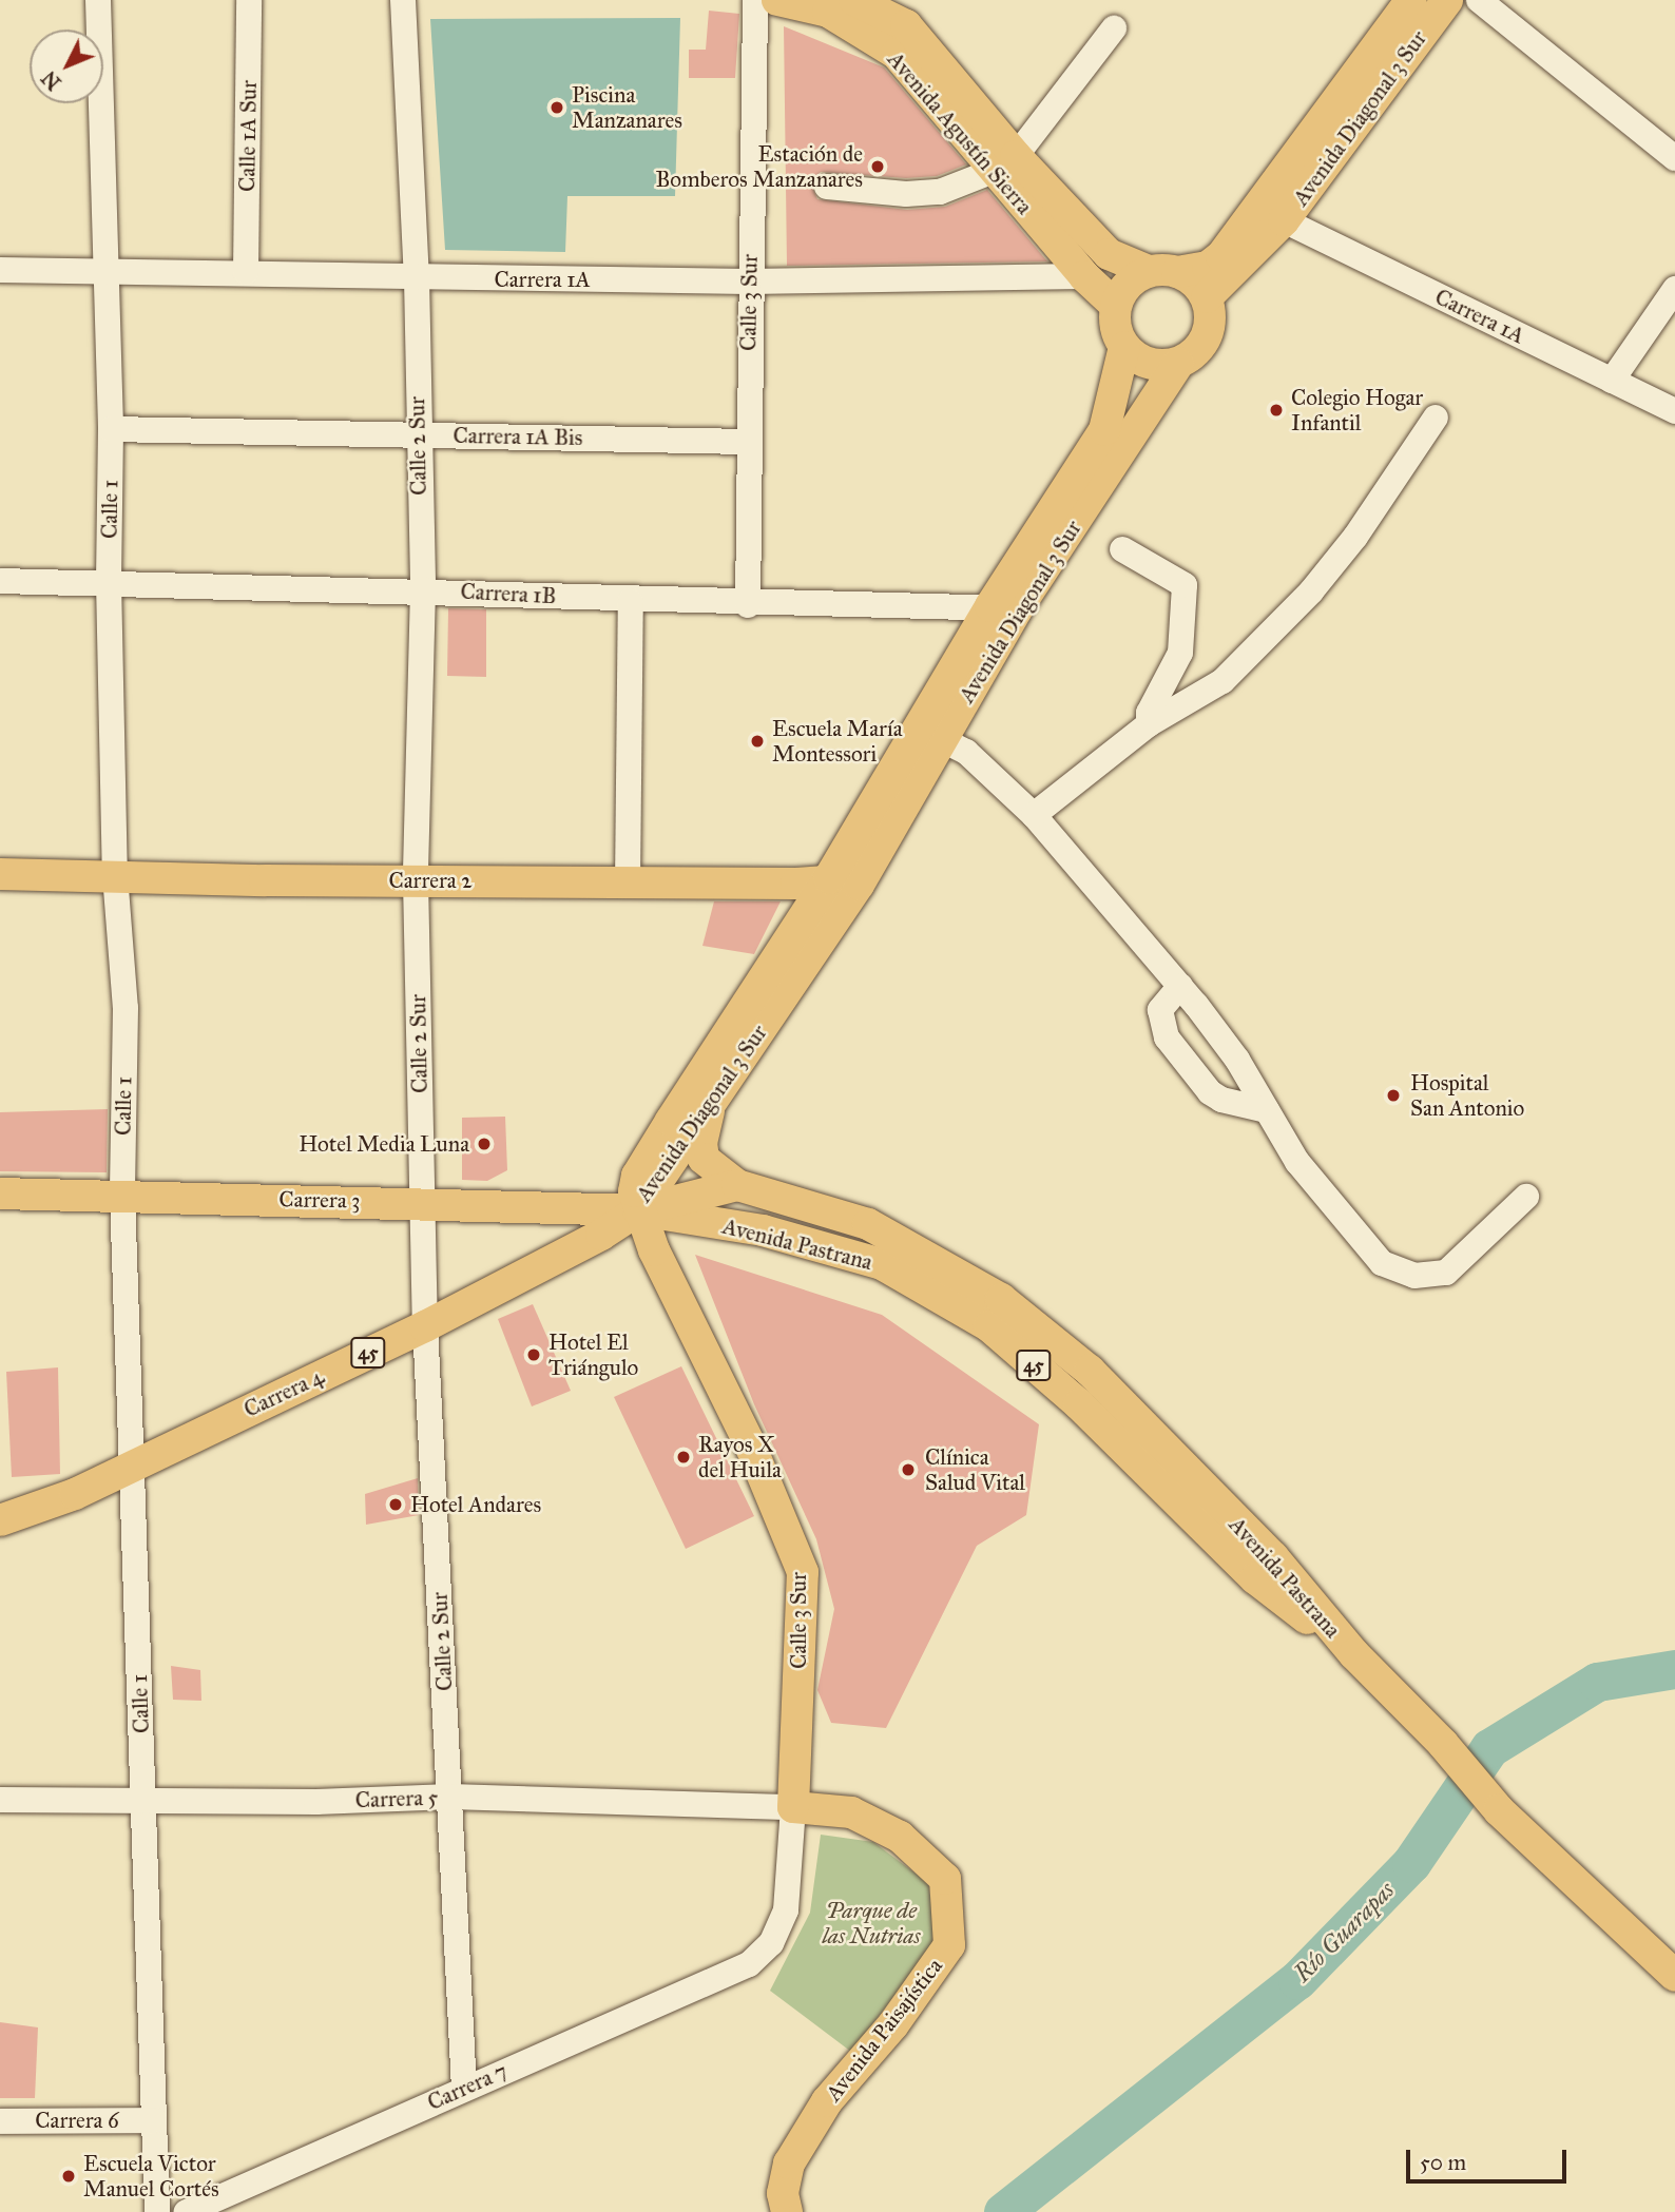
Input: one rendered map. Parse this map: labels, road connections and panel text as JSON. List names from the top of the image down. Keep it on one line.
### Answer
{"streets":{"main road":["Avenida Diagonal 3 Sur","Avenida Agustín Sierra","Calle 3 Sur","Carrera 2","Carrera 3","Avenida Pastrana","45","Carrera 4","Avenida Paisajística"],"street":["Calle 1A Sur","Carrera 1A","Carrera 1A Bis","Calle 2 Sur","Calle 1","Carrera 1B","Carrera 5","Carrera 7","Carrera 6"]},"crossings":[["Avenida Diagonal 3 Sur","Avenida Agustín Sierra"],["Avenida Diagonal 3 Sur","Carrera 1A"],["Avenida Diagonal 3 Sur","Calle 3 Sur"],["Avenida Diagonal 3 Sur","Carrera 1B"],["Avenida Diagonal 3 Sur","Carrera 2"],["Avenida Diagonal 3 Sur","Carrera 3"],["Avenida Diagonal 3 Sur","Avenida Pastrana"],["Avenida Diagonal 3 Sur","Carrera 4"],["Avenida Agustín Sierra","Carrera 1A"],["Calle 1A Sur","Carrera 1A"],["Carrera 1A","Calle 3 Sur"],["Carrera 1A","Calle 2 Sur"],["Carrera 1A","Calle 1"],["Calle 3 Sur","Carrera 1A Bis"],["Calle 3 Sur","Carrera 1B"],["Calle 3 Sur","Carrera 3"],["Calle 3 Sur","Avenida Pastrana"],["Calle 3 Sur","Carrera 4"],["Calle 3 Sur","Carrera 5"],["Calle 3 Sur","Avenida Paisajística"],["Calle 3 Sur","Carrera 7"],["Carrera 1A Bis","Calle 2 Sur"],["Carrera 1A Bis","Calle 1"],["Calle 2 Sur","Carrera 1B"],["Calle 2 Sur","Carrera 2"],["Calle 2 Sur","Carrera 3"],["Calle 2 Sur","Carrera 4"],["Calle 2 Sur","Carrera 5"],["Calle 2 Sur","Carrera 7"],["Calle 1","Carrera 1B"],["Calle 1","Carrera 2"],["Calle 1","Carrera 3"],["Calle 1","Carrera 4"],["Calle 1","Carrera 5"],["Calle 1","Carrera 6"],["Carrera 3","Avenida Pastrana"],["Carrera 3","Carrera 4"],["Avenida Pastrana","Carrera 4"],["Carrera 5","Avenida Paisajística"]],"water":["Río Guarapas"],"parks":["Parque de las Nutrias"],"places":["Piscina Manzanares","Estación de Bomberos Manzanares","Colegio Hogar Infantil","Escuela María Montessori","Hospital San Antonio","Hotel Media Luna","Hotel El Triángulo","Rayos X del Huila","Clínica Salud Vital","Hotel Andares","Escuela Victor Manuel Cortés"],"scale_bar":"50 m","north":"bottom left"}
